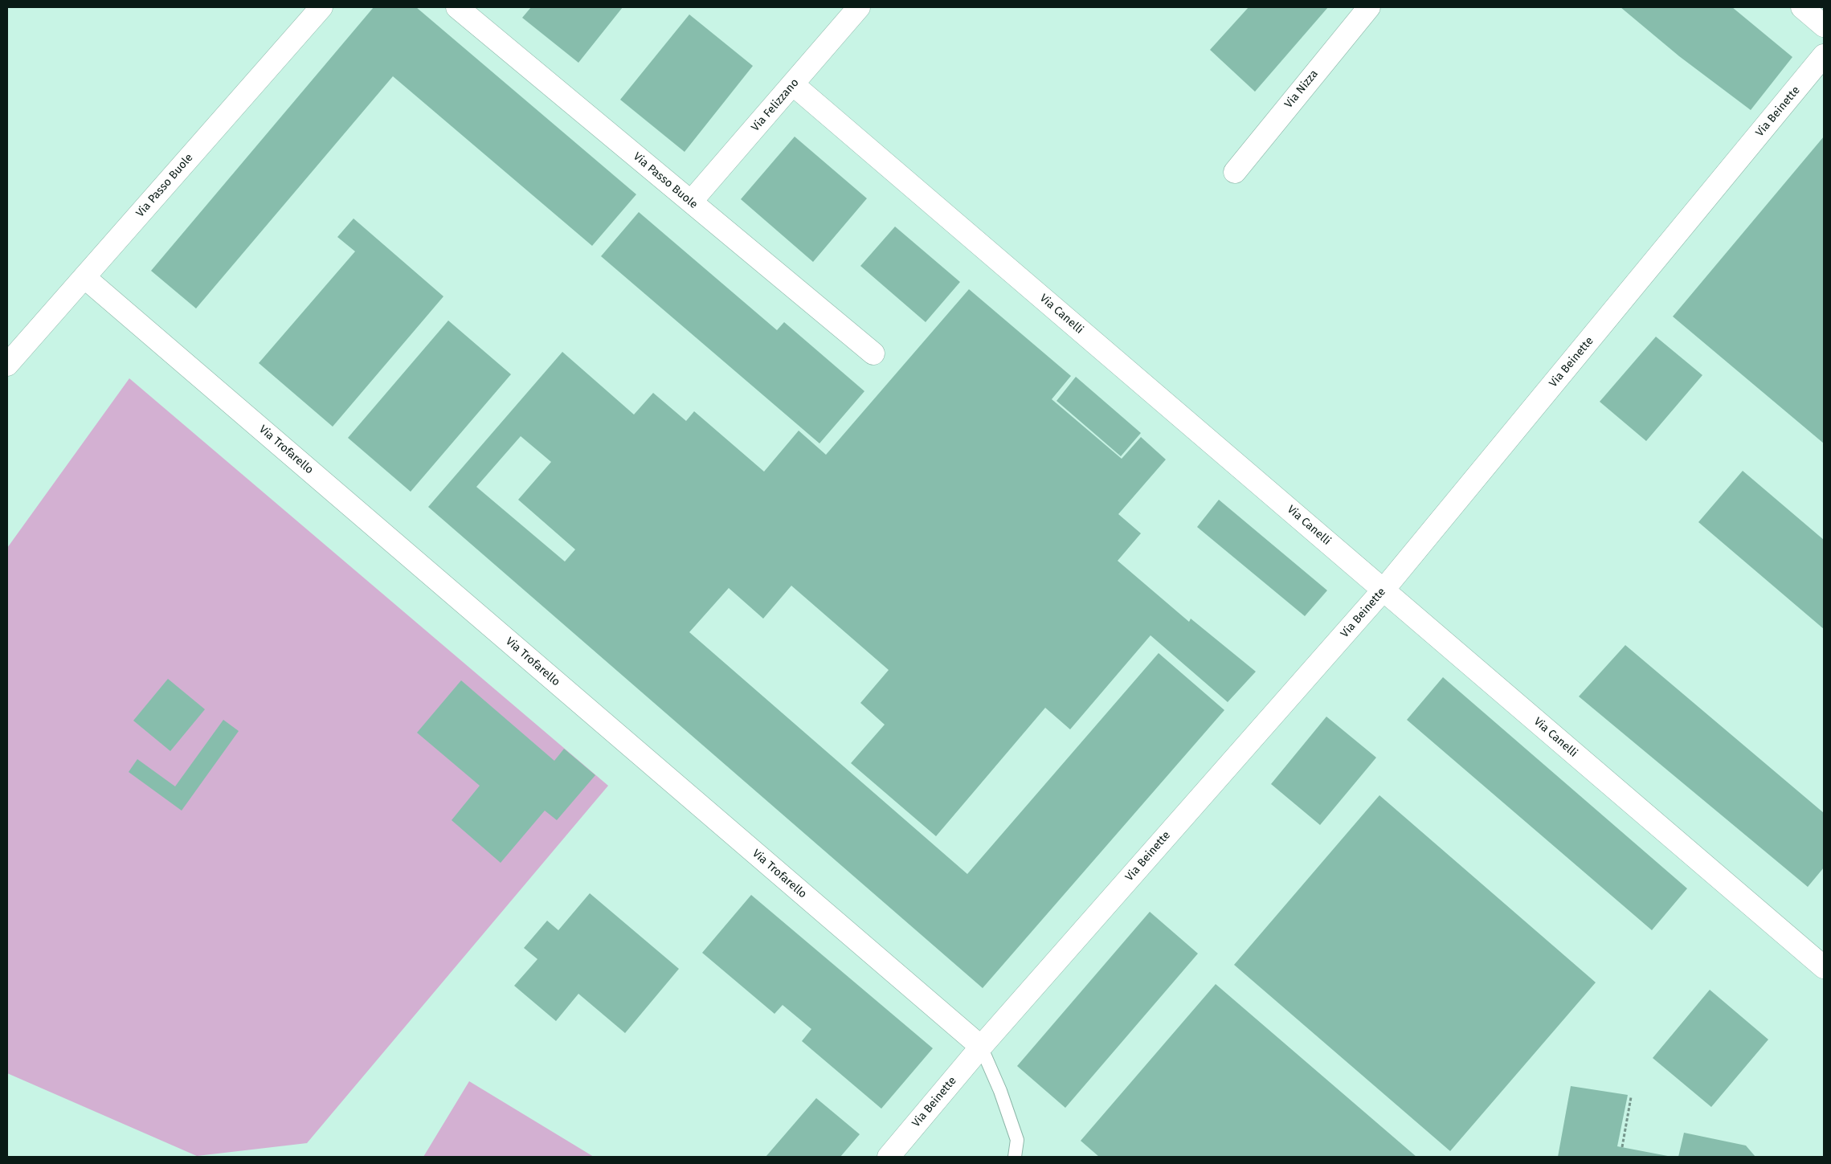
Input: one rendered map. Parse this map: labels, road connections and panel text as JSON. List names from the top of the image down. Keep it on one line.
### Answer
{"streets":{"street":["Via Nizza","Via Felizzano","Via Beinette","Via Passo Buole","Via Canelli","Via Trofarello"]},"crossings":[["Via Felizzano","Via Passo Buole"],["Via Felizzano","Via Canelli"],["Via Beinette","Via Canelli"],["Via Beinette","Via Trofarello"],["Via Passo Buole","Via Trofarello"]]}
